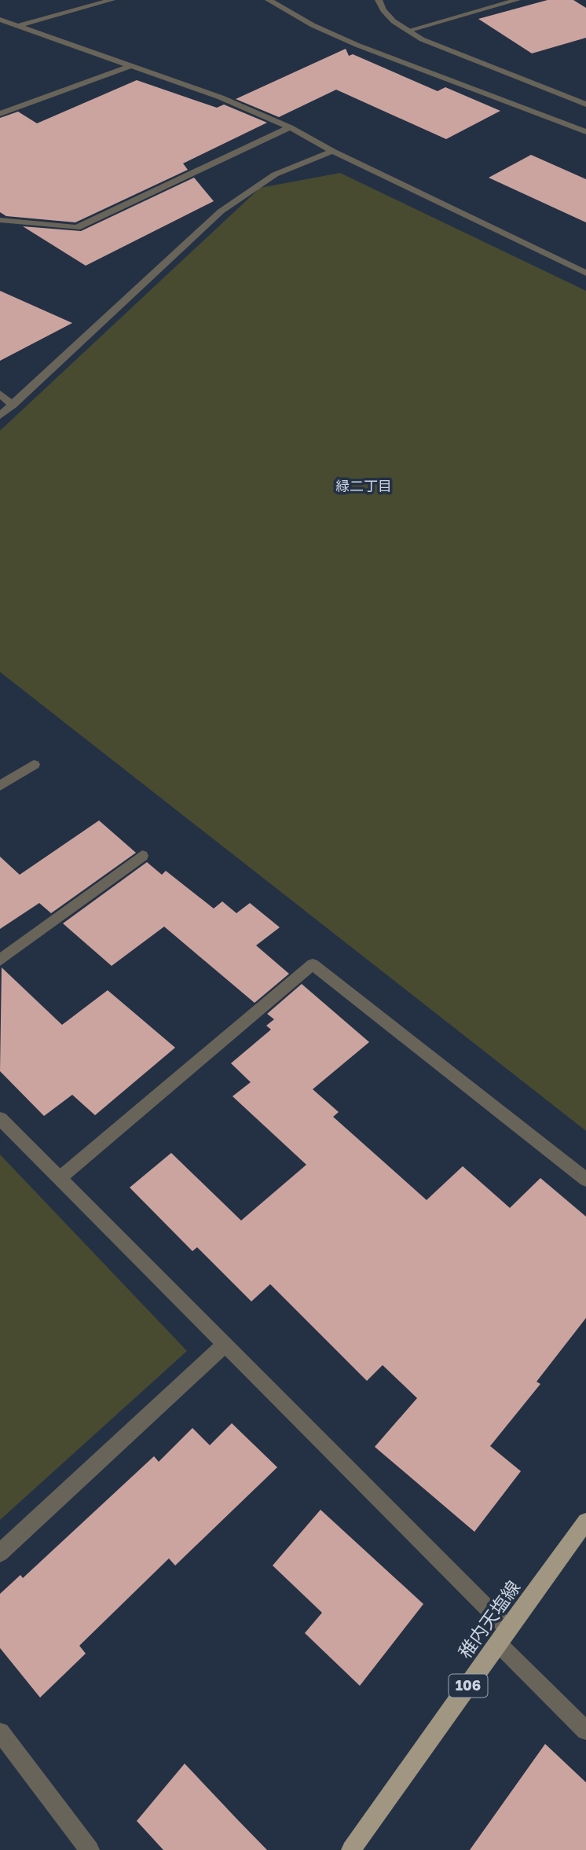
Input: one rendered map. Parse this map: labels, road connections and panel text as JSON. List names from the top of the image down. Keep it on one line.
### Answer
{"streets":{"main road":["稚内天塩線","106"]},"districts":["緑二丁目"]}
